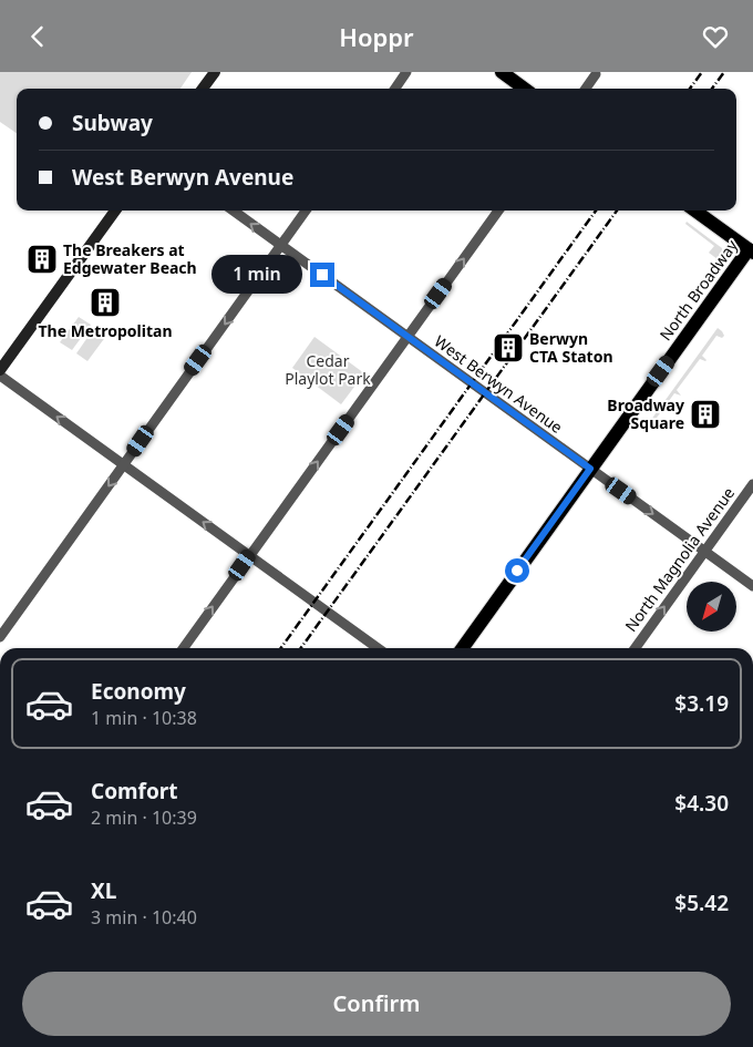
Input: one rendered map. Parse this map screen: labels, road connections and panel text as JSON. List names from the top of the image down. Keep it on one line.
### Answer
{"streets":{"main road":["North Broadway"],"street":["West Berwyn Avenue","North Magnolia Avenue"]},"crossings":[["North Broadway","West Berwyn Avenue"],["West Berwyn Avenue","North Magnolia Avenue"]],"one_way":["North Magnolia Avenue"],"parks":["Cedar Playlot Park"],"places":{"building":["The Breakers at Edgewater Beach","The Metropolitan","Berwyn CTA Staton","Broadway Square"]},"north":"bottom left","page":{"header":"Hoppr","banner":["Subway","West Berwyn Avenue"],"bubble":"1 min","list":[{"name":"Economy","note":"1 min · 10:38","value":"$3.19"},{"name":"Comfort","note":"2 min · 10:39","value":"$4.30"},{"name":"XL","note":"3 min · 10:40","value":"$5.42"}],"buttons":"Confirm"}}
